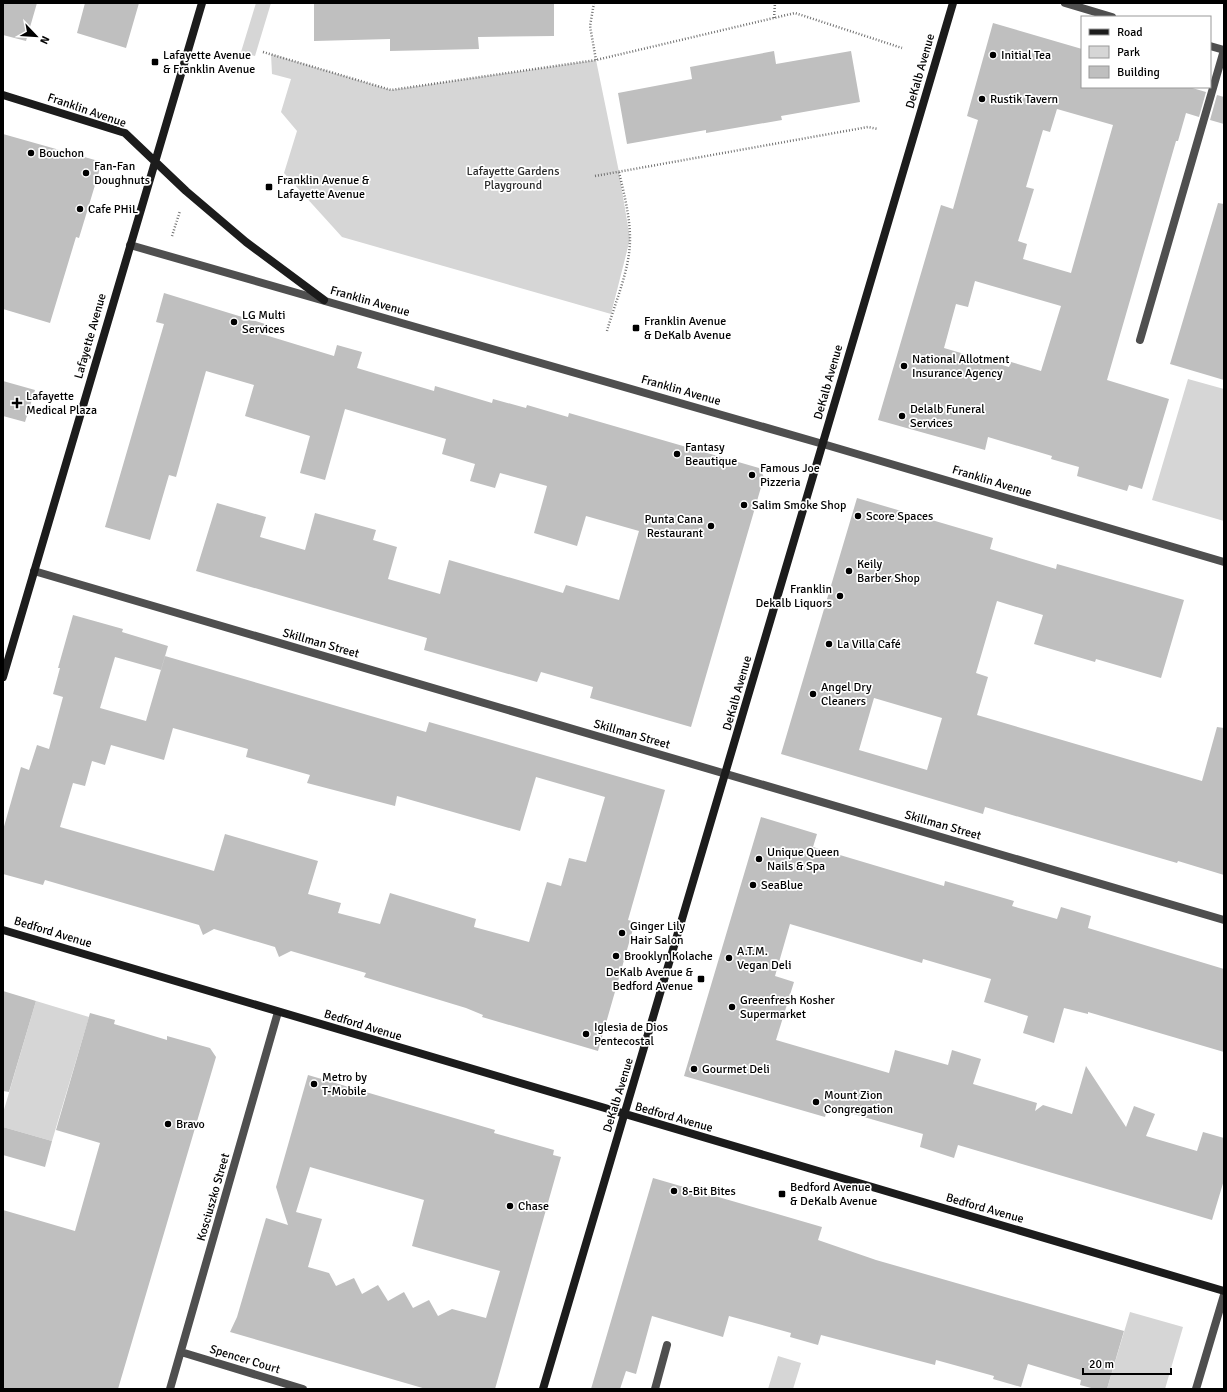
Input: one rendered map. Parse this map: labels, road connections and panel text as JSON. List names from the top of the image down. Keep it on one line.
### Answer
{"streets":{"main road":["DeKalb Avenue","Franklin Avenue","Lafayette Avenue","Bedford Avenue"],"street":["Skillman Street","Kosciuszko Street","Spencer Court"]},"crossings":[["DeKalb Avenue","Franklin Avenue"],["DeKalb Avenue","Skillman Street"],["DeKalb Avenue","Bedford Avenue"],["Franklin Avenue","Lafayette Avenue"],["Lafayette Avenue","Skillman Street"],["Bedford Avenue","Kosciuszko Street"],["Kosciuszko Street","Spencer Court"]],"parks":["Lafayette Gardens Playground"],"places":{"other":["Initial Tea","Rustik Tavern","Bouchon","Fan-Fan Doughnuts","Cafe PHiL","LG Multi Services","National Allotment Insurance Agency","Delalb Funeral Services","Fantasy Beautique","Famous Joe Pizzeria","Salim Smoke Shop","Score Spaces","Punta Cana Restaurant","Keily Barber Shop","Franklin Dekalb Liquors","La Villa Café","Angel Dry Cleaners","Unique Queen Nails & Spa","SeaBlue","Ginger Lily Hair Salon","Brooklyn Kolache","A.T.M. Vegan Deli","Greenfresh Kosher Supermarket","Iglesia de Dios Pentecostal","Gourmet Deli","Metro by T-Mobile","Mount Zion Congregation","Bravo","8-Bit Bites","Chase"],"transit":["Lafayette Avenue & Franklin Avenue","Franklin Avenue & Lafayette Avenue","Franklin Avenue & DeKalb Avenue","DeKalb Avenue & Bedford Avenue","Bedford Avenue & DeKalb Avenue"],"health":["Lafayette Medical Plaza"]},"legend":["Road","Park","Building"],"scale_bar":"20 m","north":"bottom right"}
